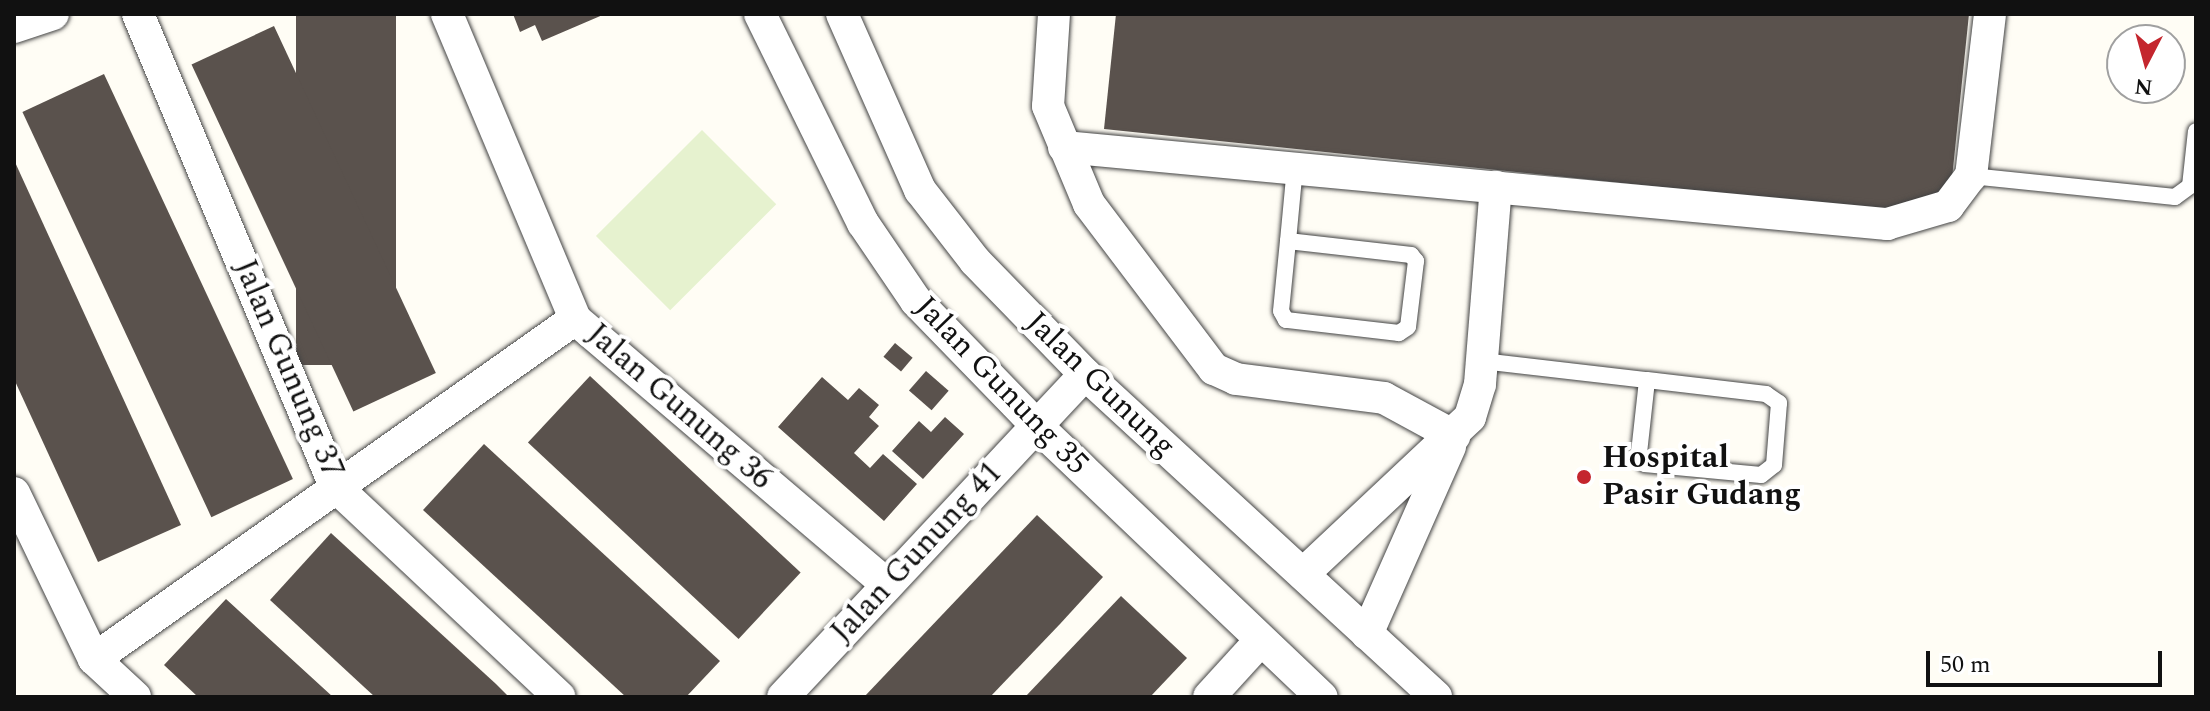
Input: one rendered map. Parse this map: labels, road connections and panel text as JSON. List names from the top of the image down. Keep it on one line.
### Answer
{"streets":{"street":["Jalan Gunung 37","Jalan Gunung","Jalan Gunung 35","Jalan Gunung 36","Jalan Gunung 41"]},"crossings":[["Jalan Gunung","Jalan Gunung 41"],["Jalan Gunung 35","Jalan Gunung 41"],["Jalan Gunung 36","Jalan Gunung 41"]],"places":["Hospital Pasir Gudang"],"scale_bar":"50 m","north":"bottom"}
